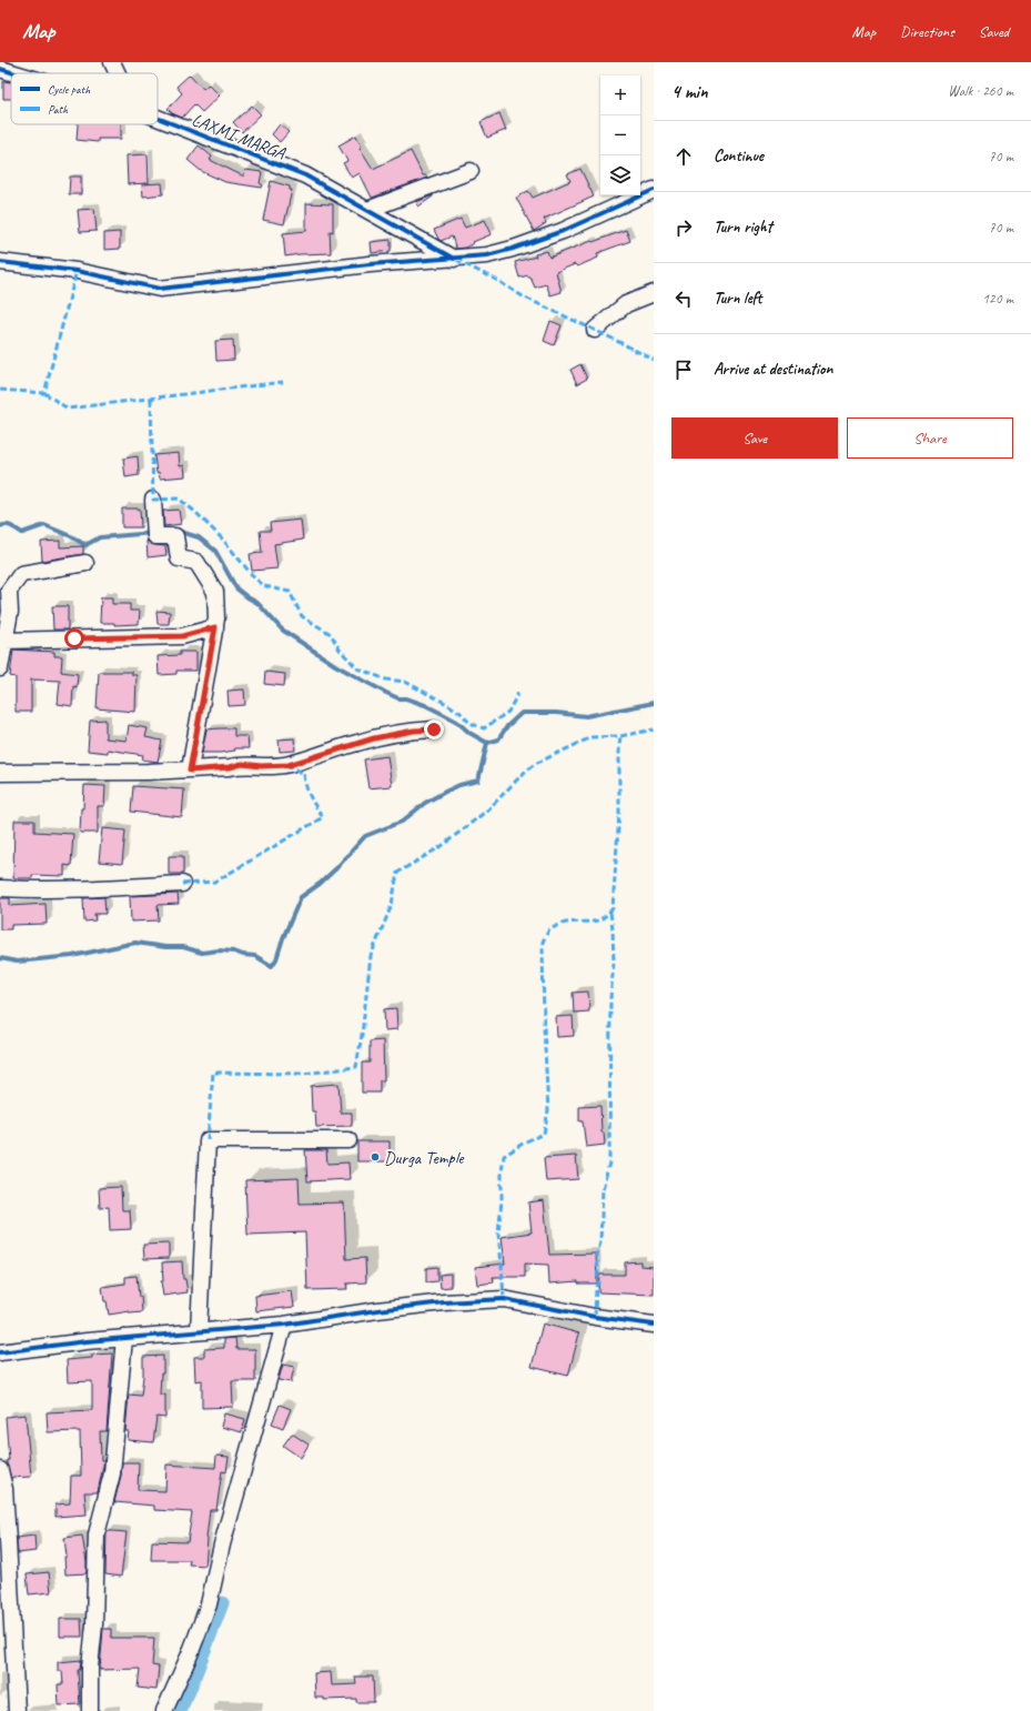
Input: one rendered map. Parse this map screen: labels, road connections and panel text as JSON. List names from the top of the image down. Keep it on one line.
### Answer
{"streets":{"street":["LAXMI MARGA"]},"places":["Durga Temple"],"legend":["Cycle path","Path"],"page":{"header":"Map","nav":["Map","Directions","Saved"],"heading":["4 min","Walk · 260 m"],"map_buttons":["+","−"],"list":[["Continue","70 m"],["Turn right","70 m"],["Turn left","120 m"],"Arrive at destination"],"buttons":["Save","Share"]}}
